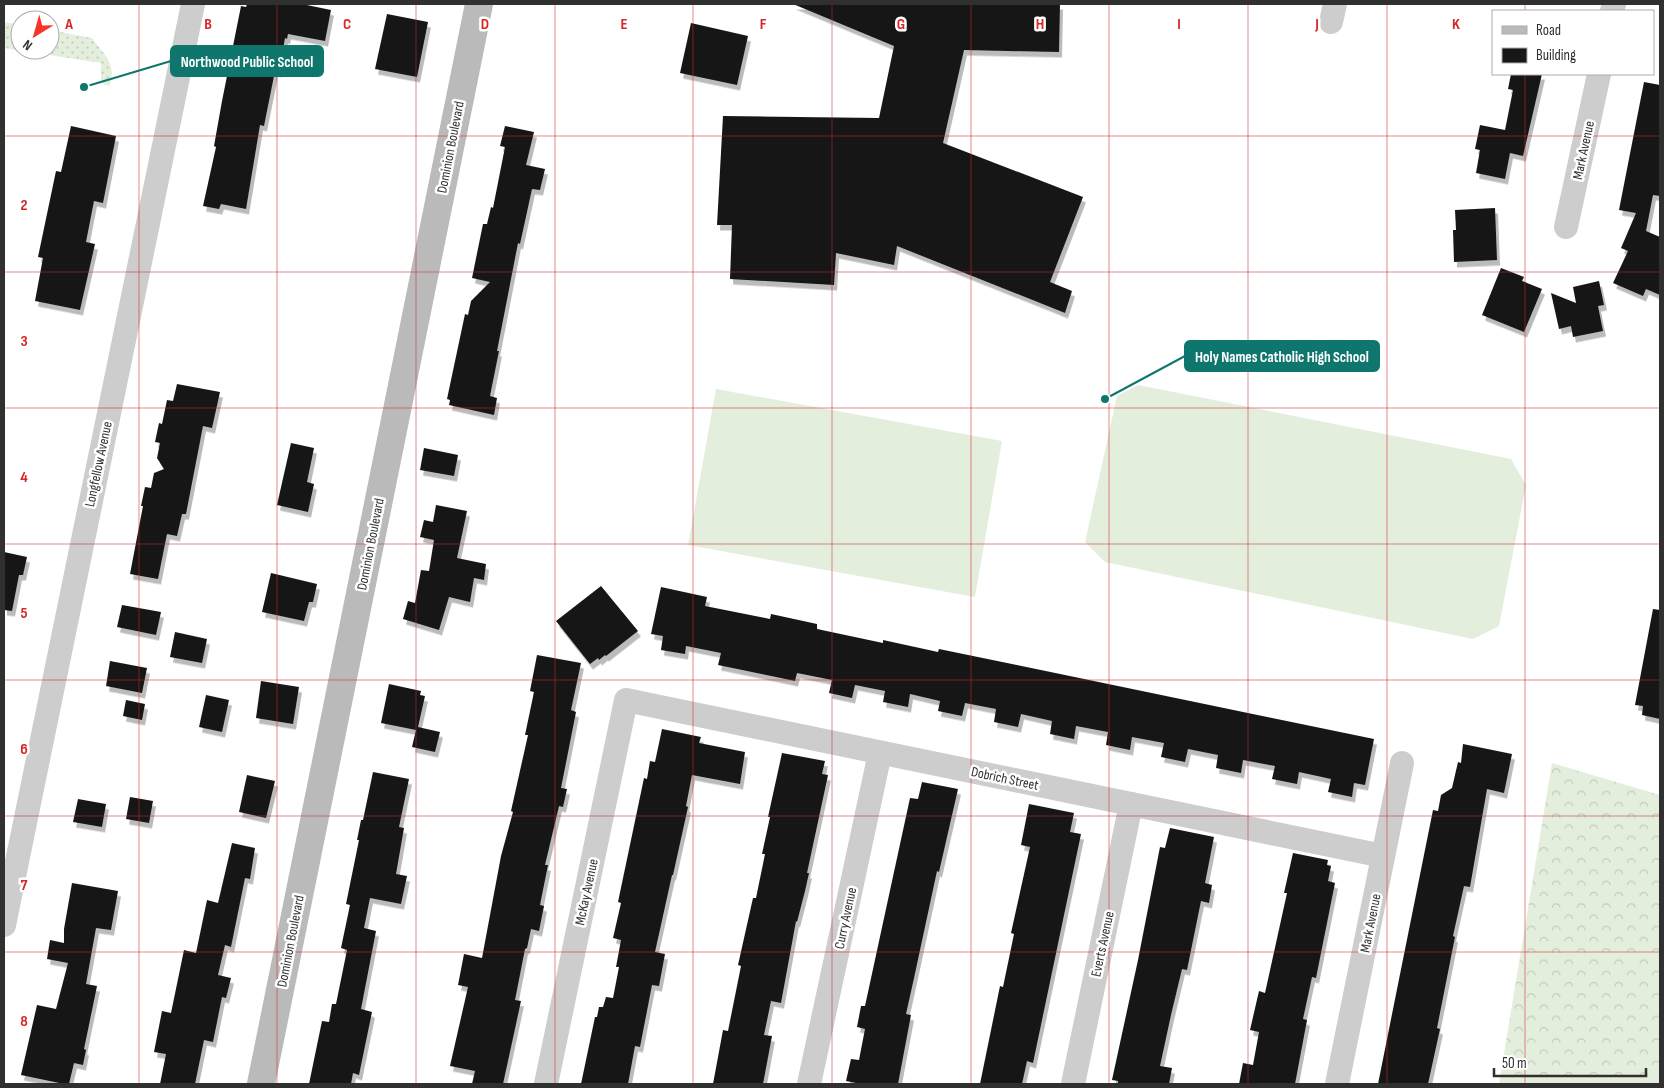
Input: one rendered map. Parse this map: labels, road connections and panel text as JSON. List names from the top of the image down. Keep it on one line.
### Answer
{"streets":{"street":["Dominion Boulevard","Mark Avenue","Longfellow Avenue","Dobrich Street","McKay Avenue","Curry Avenue","Everts Avenue"]},"crossings":[["Mark Avenue","Dobrich Street"],["Dobrich Street","McKay Avenue"],["Dobrich Street","Curry Avenue"],["Dobrich Street","Everts Avenue"]],"places":["Northwood Public School","Holy Names Catholic High School"],"legend":["Road","Building"],"scale_bar":"50 m","north":"bottom left","grid":{"columns":["A","B","C","D","E","F","G","H","I","J","K"],"rows":["2","3","4","5","6","7","8"]}}
